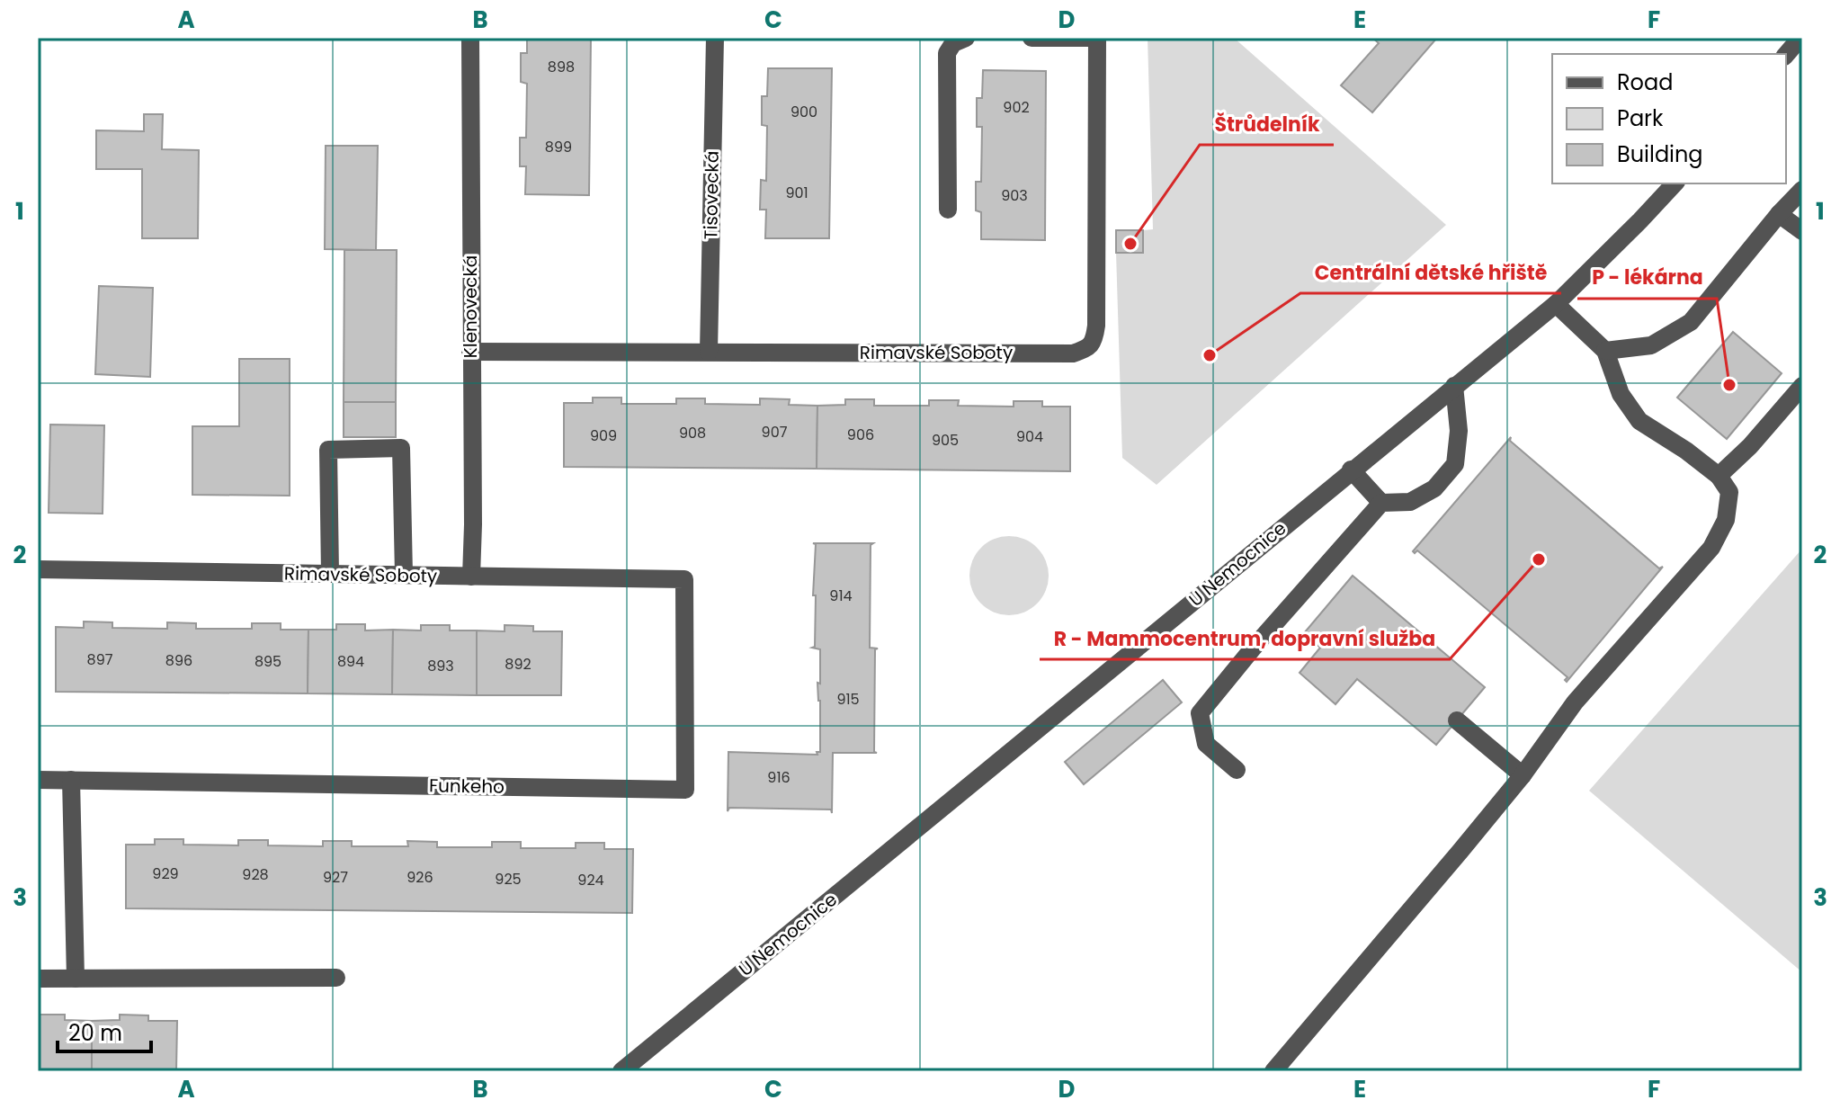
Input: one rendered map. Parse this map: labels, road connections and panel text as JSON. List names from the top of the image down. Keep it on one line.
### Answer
{"streets":{"street":["Tisovecká","Klenovecká","Rimavské Soboty","U Nemocnice","Funkeho"]},"crossings":[["Tisovecká","Rimavské Soboty"],["Klenovecká","Rimavské Soboty"],["Rimavské Soboty","Funkeho"]],"places":["Štrůdelník","Centrální dětské hřiště","P - lékárna","R - Mammocentrum, dopravní služba"],"house_numbers":["898","902","900","899","901","903","907","908","906","909","904","905","914","897","896","895","894","892","893","915","916","929","928","927","926","925","924"],"legend":["Road","Park","Building"],"scale_bar":"20 m","grid":{"columns":["A","B","C","D","E","F"],"rows":["1","2","3"]}}
